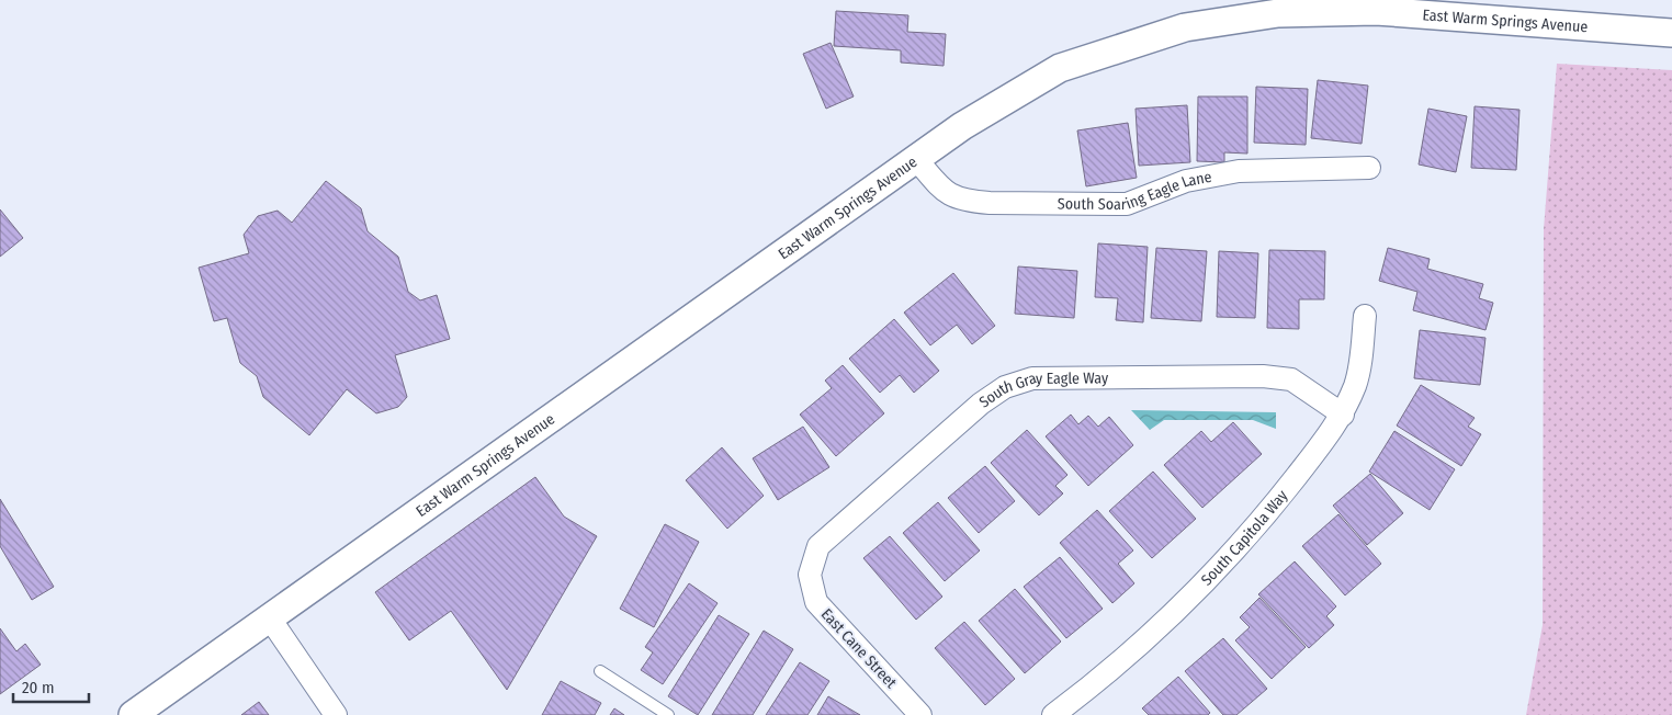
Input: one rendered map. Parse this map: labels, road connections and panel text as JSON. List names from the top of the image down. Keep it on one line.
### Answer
{"streets":{"street":["East Warm Springs Avenue","South Soaring Eagle Lane","South Gray Eagle Way","South Capitola Way","East Cane Street"]},"crossings":[["East Warm Springs Avenue","South Soaring Eagle Lane"],["South Gray Eagle Way","South Capitola Way"],["South Gray Eagle Way","East Cane Street"]],"scale_bar":"20 m"}
